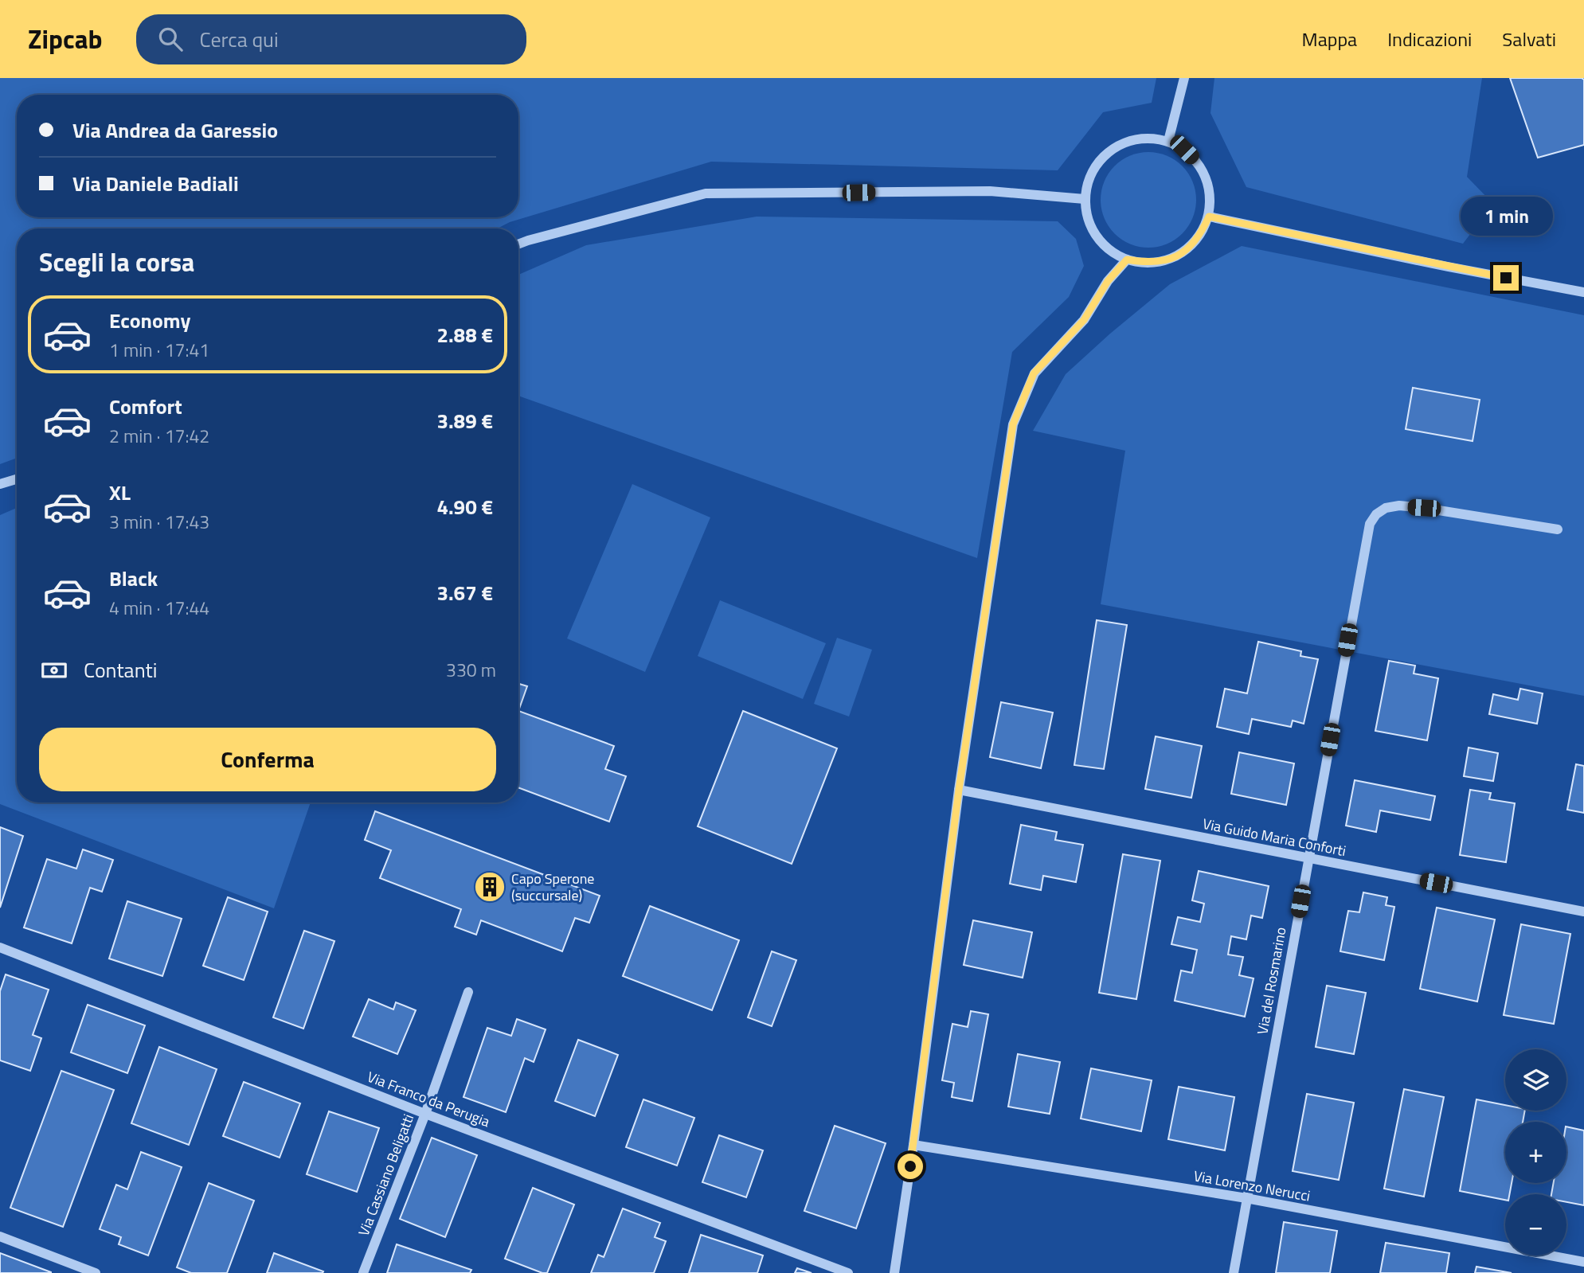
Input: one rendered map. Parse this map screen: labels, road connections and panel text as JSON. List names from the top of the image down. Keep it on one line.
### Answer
{"streets":{"street":["Via Guido Maria Conforti","Via del Rosmarino","Via Franco da Perugia","Via Cassiano Beligatti","Via Lorenzo Nerucci"]},"crossings":[["Via Guido Maria Conforti","Via del Rosmarino"],["Via del Rosmarino","Via Lorenzo Nerucci"],["Via Franco da Perugia","Via Cassiano Beligatti"]],"places":{"building":["Capo Sperone (succursale)"]},"page":{"header":"Zipcab","search":"Cerca qui","nav":["Mappa","Indicazioni","Salvati"],"banner":["Via Andrea da Garessio","Via Daniele Badiali"],"bubble":"1 min","heading":"Scegli la corsa","list":[{"name":"Economy","note":"1 min · 17:41","value":"2.88 €"},{"name":"Comfort","note":"2 min · 17:42","value":"3.89 €"},{"name":"XL","note":"3 min · 17:43","value":"4.90 €"},{"name":"Black","note":"4 min · 17:44","value":"3.67 €"}],"pay":["Contanti","330 m"],"buttons":"Conferma","map_buttons":["+","−"]}}
